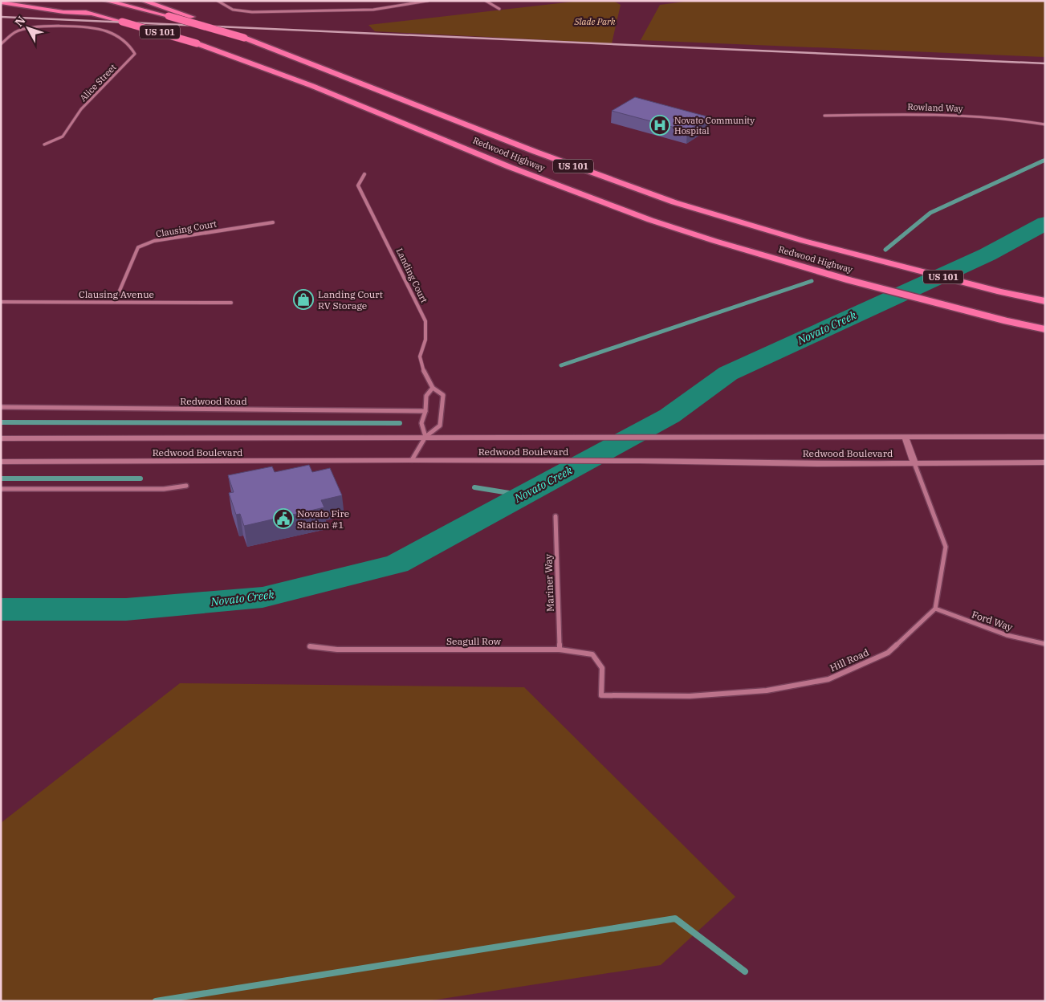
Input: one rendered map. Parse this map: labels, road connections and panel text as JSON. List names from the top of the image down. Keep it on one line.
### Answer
{"streets":{"highway":["US 101","Redwood Highway"],"main road":["Redwood Boulevard"],"street":["Alice Street","Rowland Way","Clausing Court","Landing Court","Clausing Avenue","Redwood Road","Mariner Way","Ford Way","Seagull Row","Hill Road"]},"crossings":[["Clausing Court","Clausing Avenue"],["Landing Court","Redwood Boulevard"],["Mariner Way","Seagull Row"],["Ford Way","Hill Road"],["Seagull Row","Hill Road"]],"water":["Novato Creek"],"parks":["Slade Park"],"places":{"hospital":["Novato Community Hospital"],"shop":["Landing Court RV Storage"],"public building":["Novato Fire Station #1"]},"north":"top left"}
